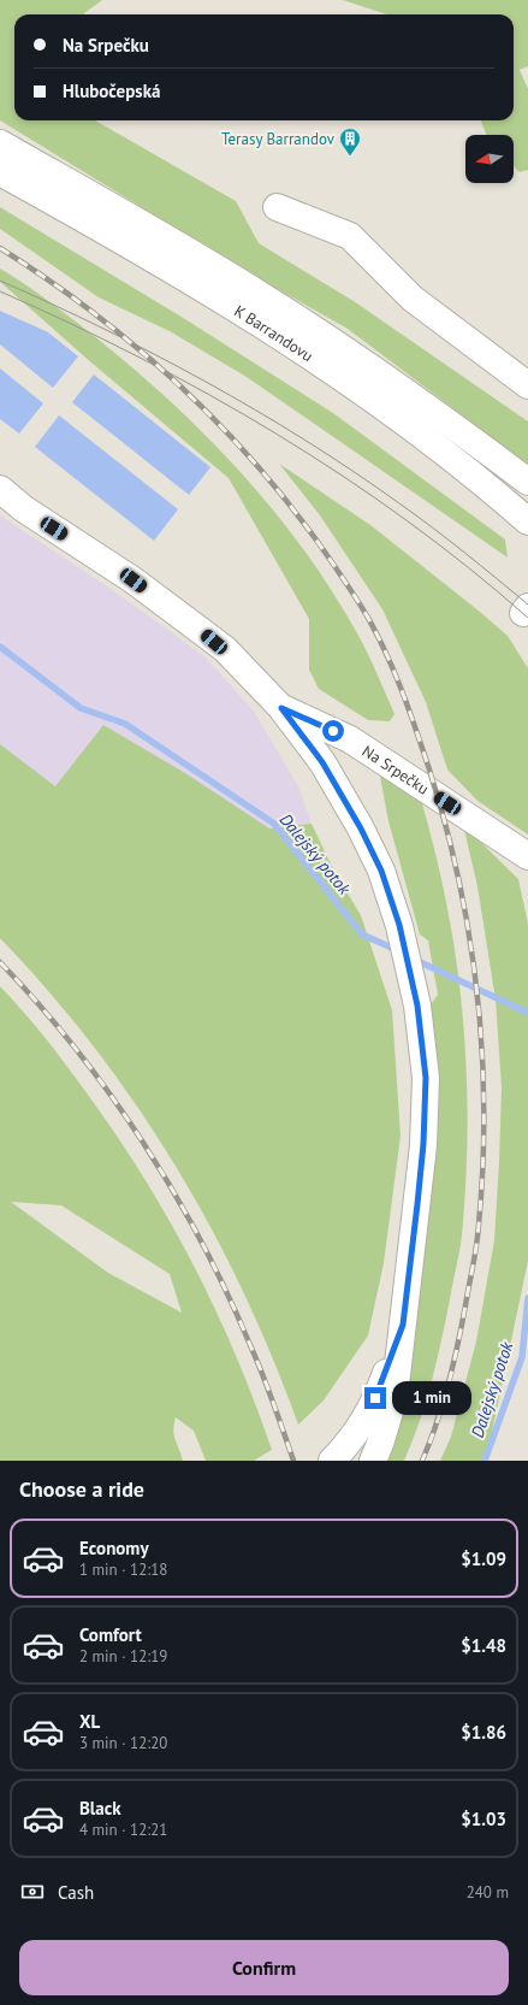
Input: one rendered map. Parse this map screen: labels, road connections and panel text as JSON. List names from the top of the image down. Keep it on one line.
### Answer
{"streets":{"street":["K Barrandovu","Na Srpečku"]},"water":["Dalejský potok"],"places":{"building":["Terasy Barrandov"]},"north":"left","page":{"banner":["Na Srpečku","Hlubočepská"],"bubble":"1 min","heading":"Choose a ride","list":[{"name":"Economy","note":"1 min · 12:18","value":"$1.09"},{"name":"Comfort","note":"2 min · 12:19","value":"$1.48"},{"name":"XL","note":"3 min · 12:20","value":"$1.86"},{"name":"Black","note":"4 min · 12:21","value":"$1.03"}],"pay":["Cash","240 m"],"buttons":"Confirm"}}
